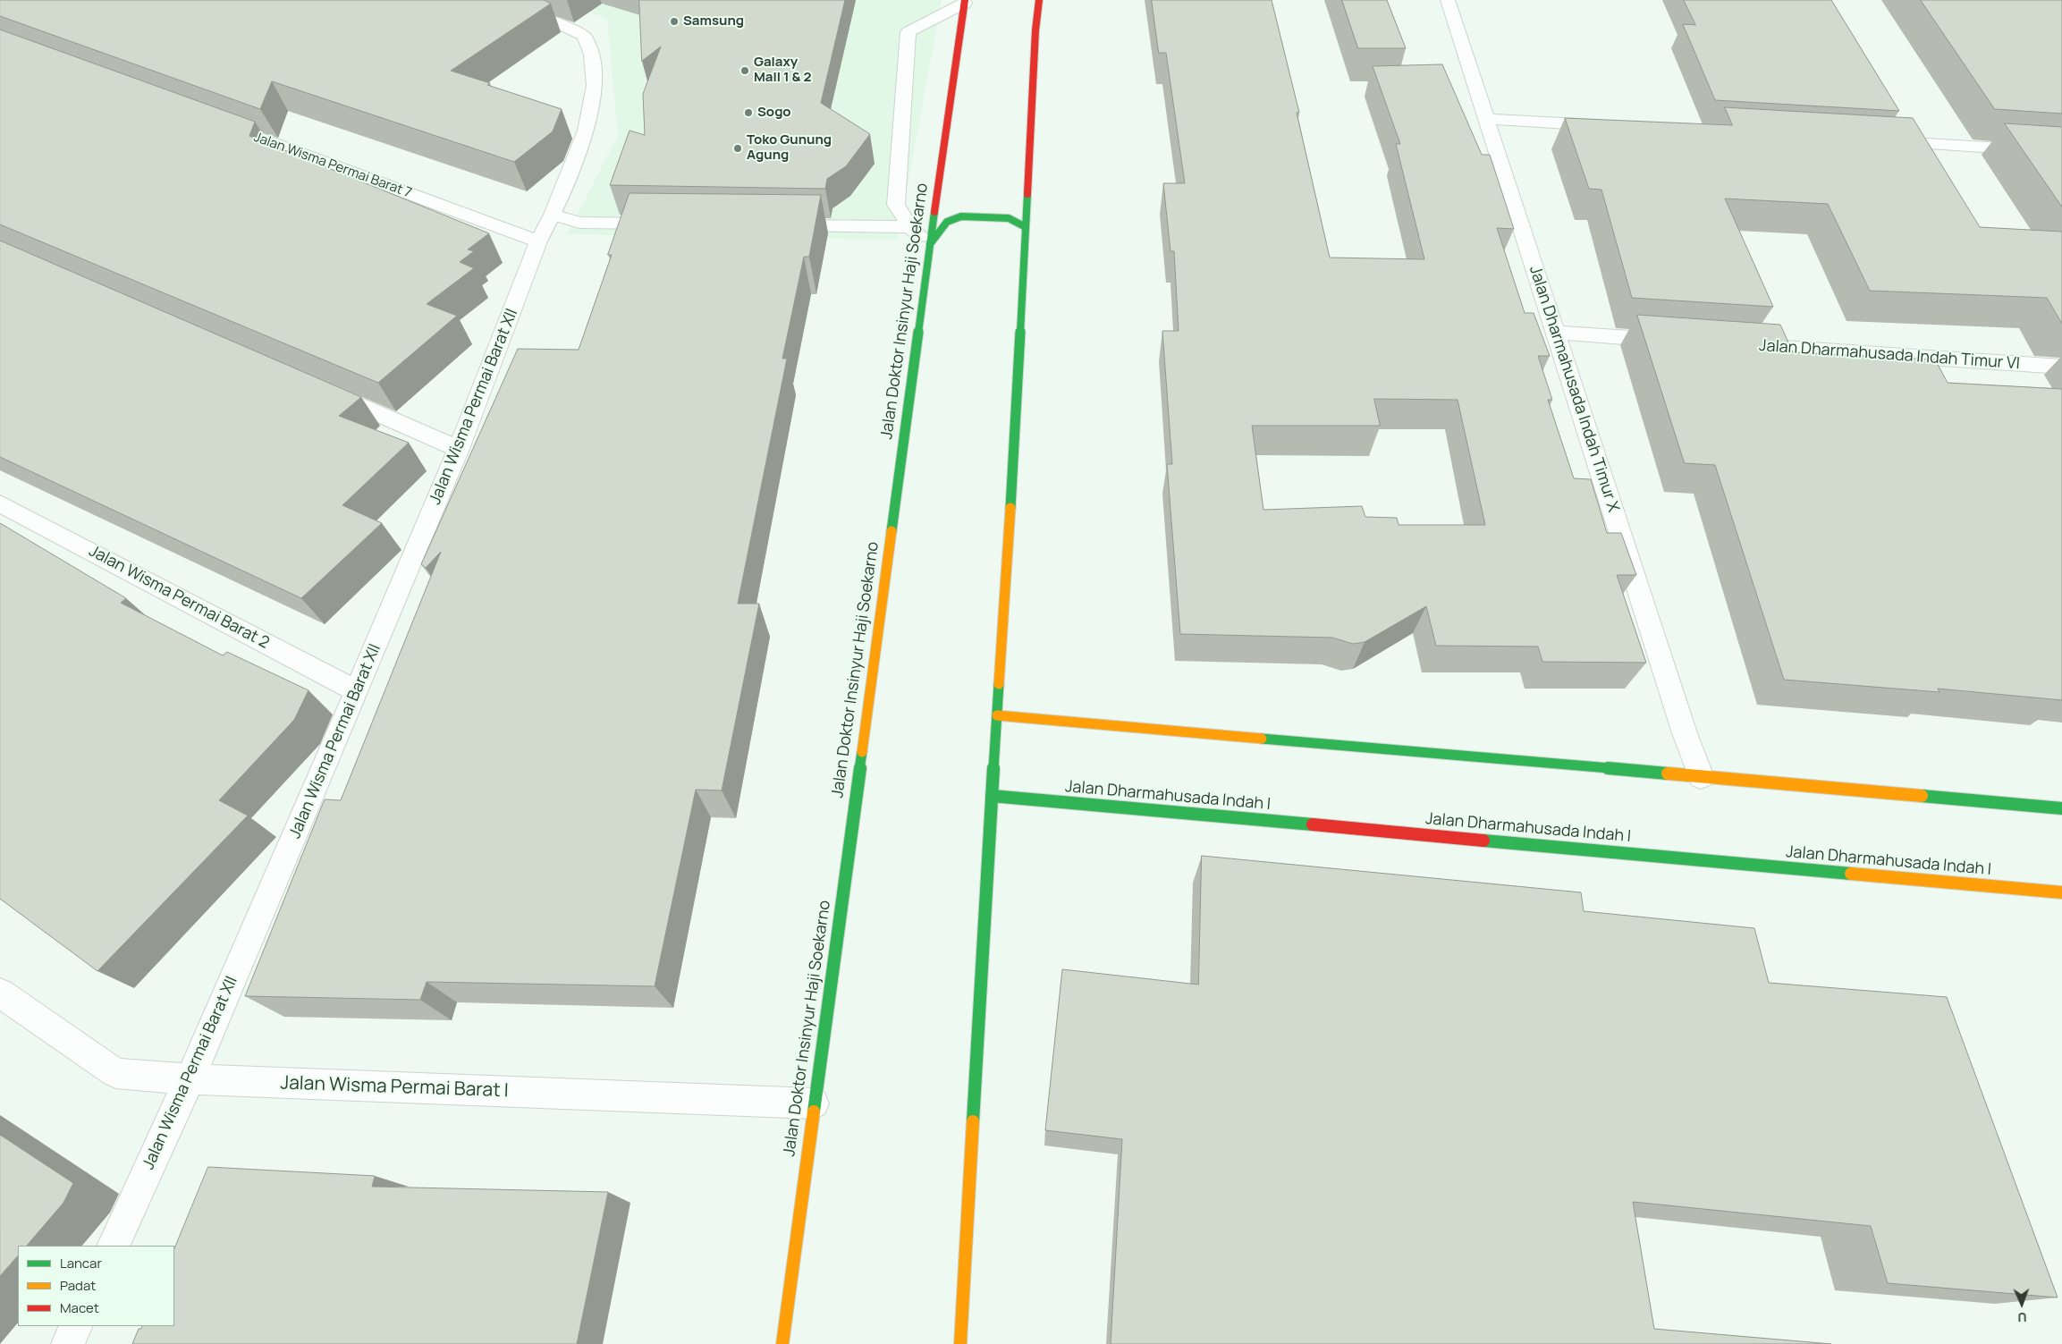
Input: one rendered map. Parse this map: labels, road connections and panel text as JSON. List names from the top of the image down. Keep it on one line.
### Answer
{"streets":{"main road":["Jalan Doktor Insinyur Haji Soekarno","Jalan Dharmahusada Indah I"],"street":["Jalan Wisma Permai Barat 7","Jalan Dharmahusada Indah Timur VI","Jalan Dharmahusada Indah Timur X","Jalan Wisma Permai Barat XII","Jalan Wisma Permai Barat 2","Jalan Wisma Permai Barat I"]},"crossings":[["Jalan Wisma Permai Barat 7","Jalan Wisma Permai Barat XII"],["Jalan Doktor Insinyur Haji Soekarno","Jalan Wisma Permai Barat I"],["Jalan Wisma Permai Barat XII","Jalan Wisma Permai Barat 2"],["Jalan Wisma Permai Barat XII","Jalan Wisma Permai Barat I"]],"places":["Samsung","Galaxy Mall 1 & 2","Sogo","Toko Gunung Agung"],"legend":["Lancar","Padat","Macet"],"north":"bottom"}
